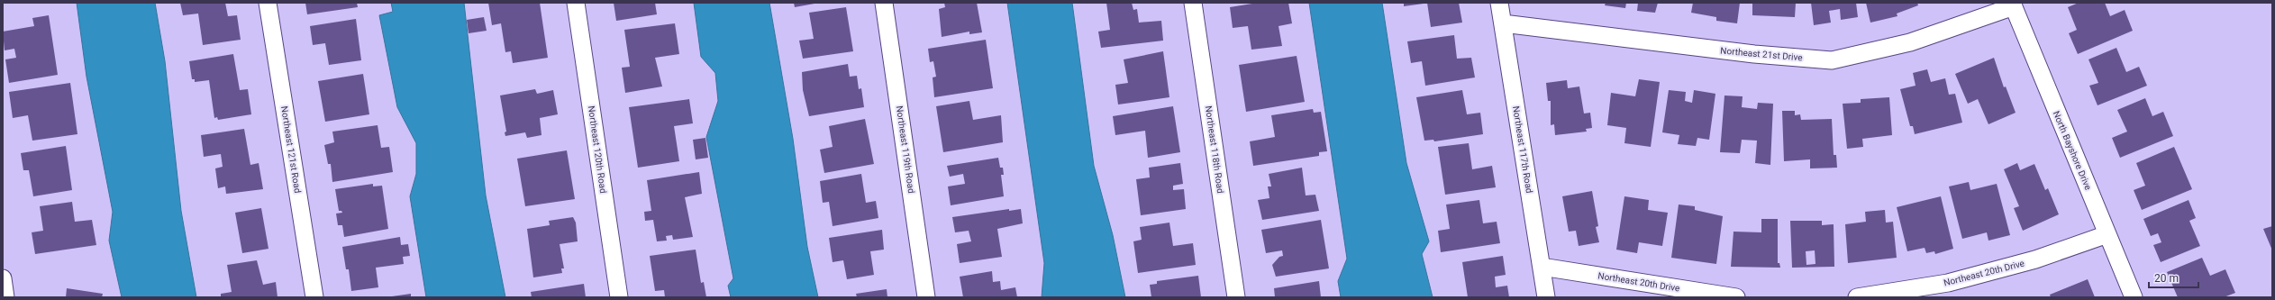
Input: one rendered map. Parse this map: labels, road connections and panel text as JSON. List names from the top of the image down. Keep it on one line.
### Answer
{"streets":{"street":["Northeast 21st Drive","Northeast 121st Road","Northeast 120th Road","Northeast 119th Road","Northeast 118th Road","Northeast 117th Road","North Bayshore Drive","Northeast 20th Drive"]},"crossings":[["Northeast 21st Drive","Northeast 117th Road"],["Northeast 21st Drive","North Bayshore Drive"],["Northeast 117th Road","Northeast 20th Drive"],["North Bayshore Drive","Northeast 20th Drive"]],"scale_bar":"20 m"}
